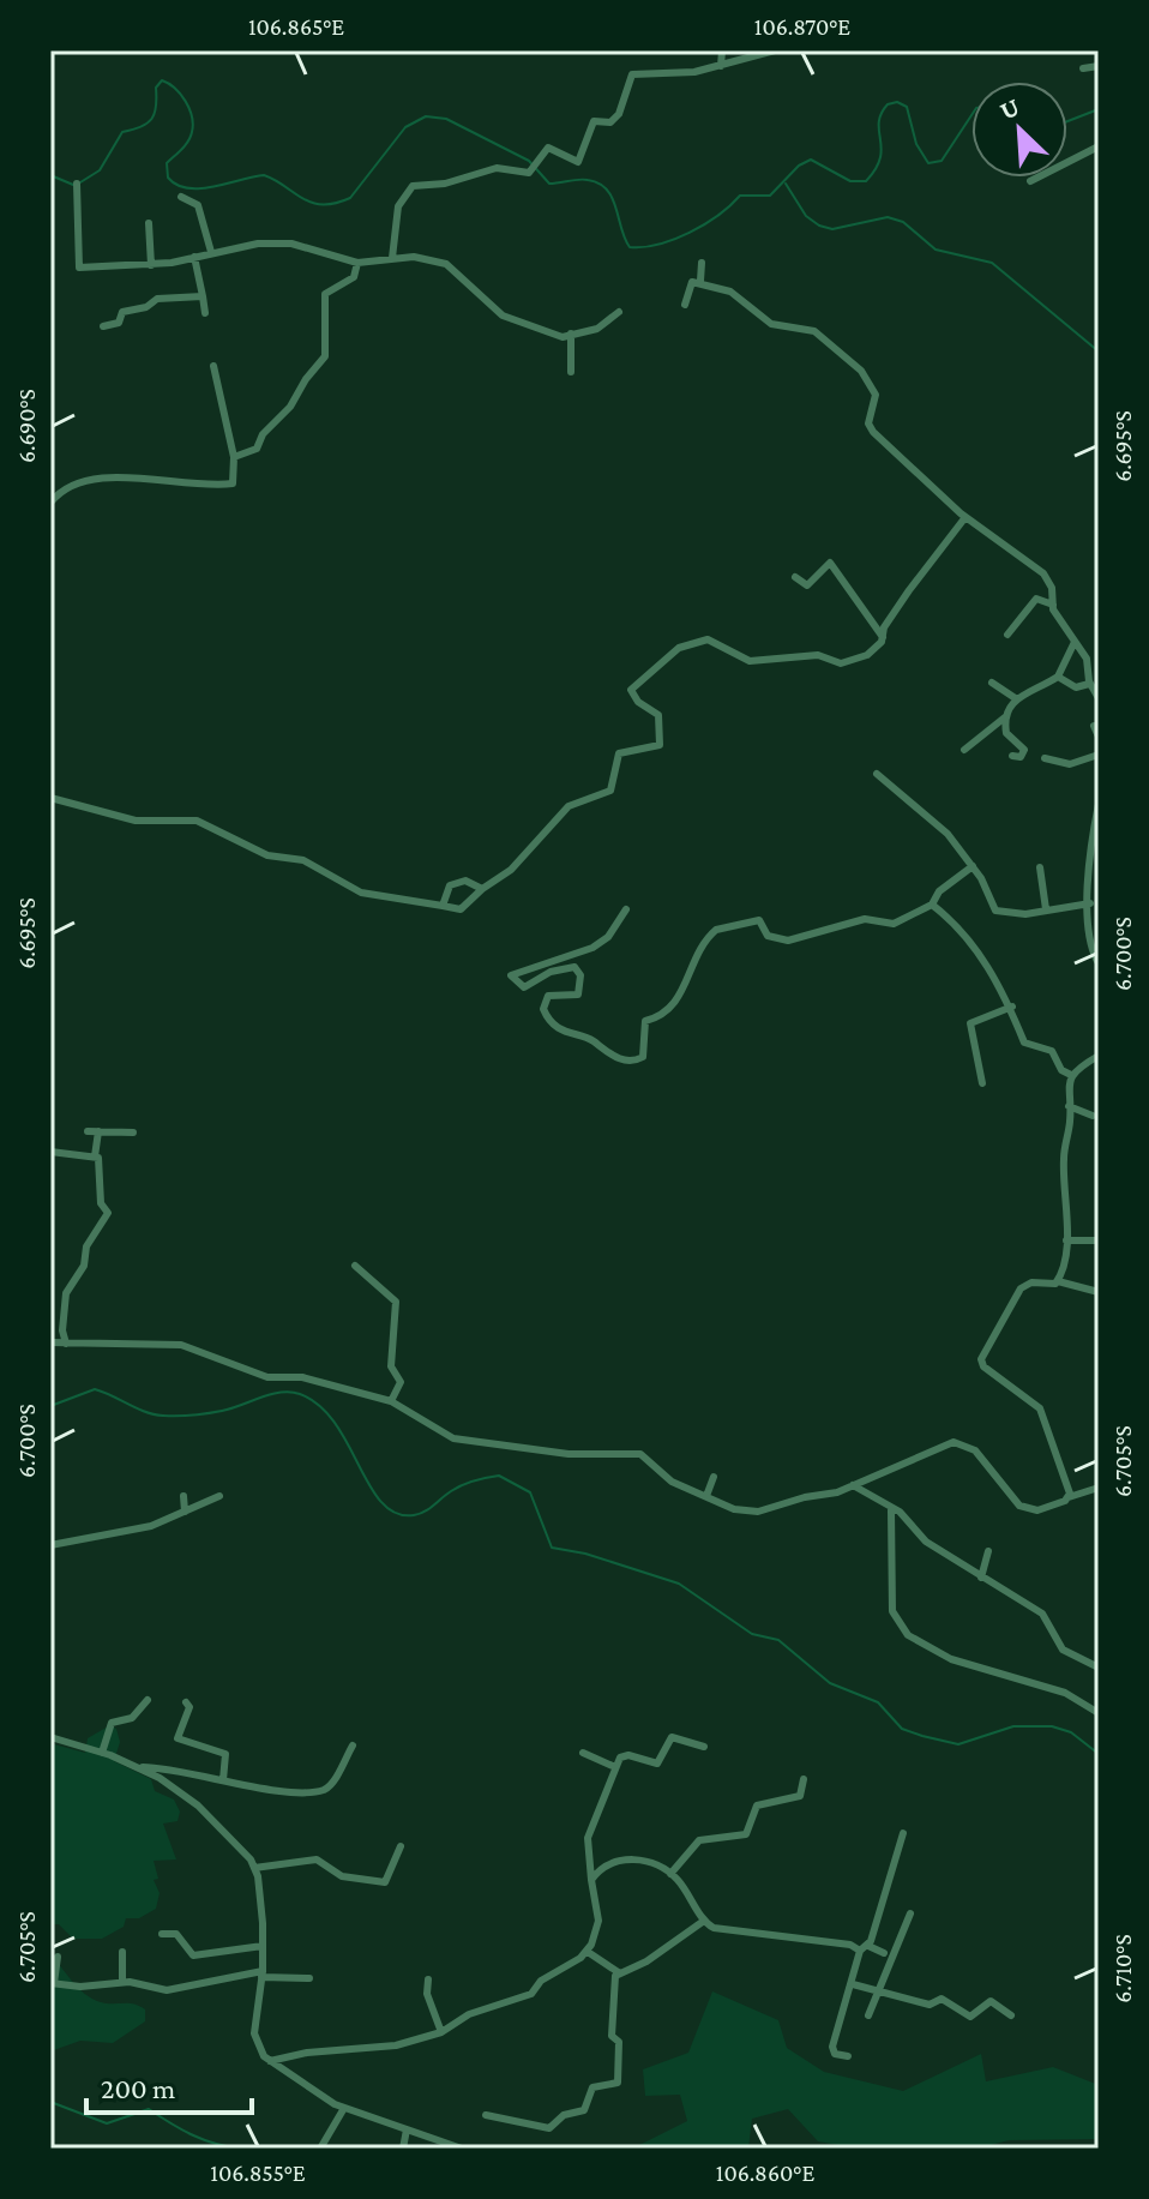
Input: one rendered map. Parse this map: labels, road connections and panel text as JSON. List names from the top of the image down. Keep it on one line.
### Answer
{"scale_bar":"200 m","north":"top left","coordinates":["106.865°E","106.870°E","6.690°S","6.695°S","6.700°S","6.705°S","6.710°S","106.855°E","106.860°E"]}
